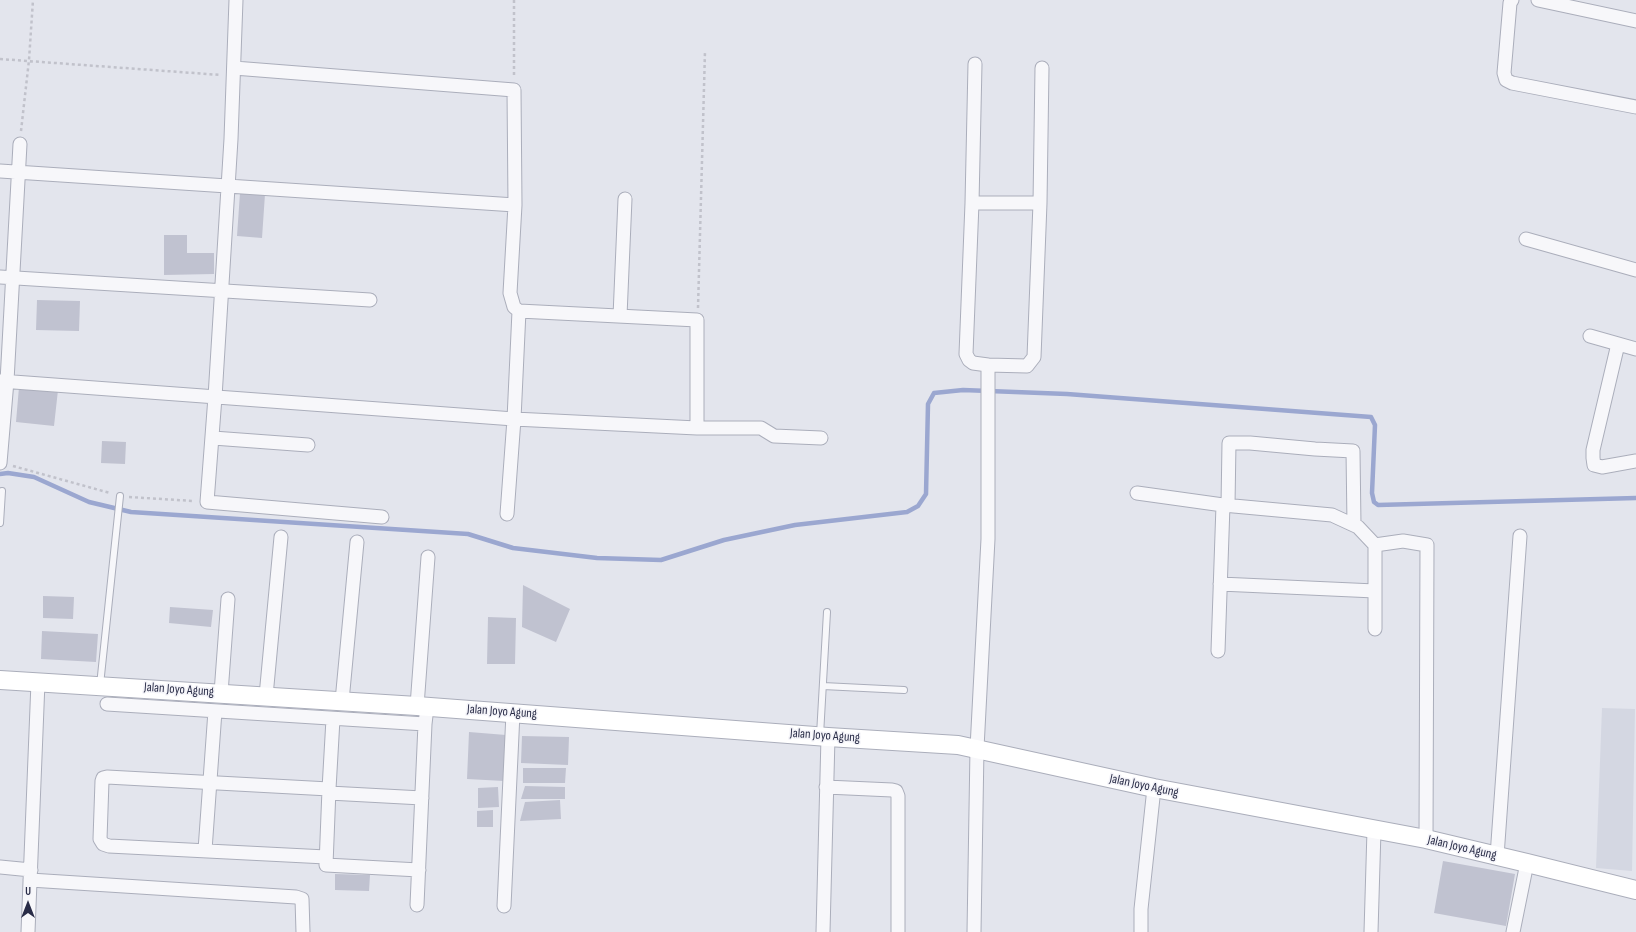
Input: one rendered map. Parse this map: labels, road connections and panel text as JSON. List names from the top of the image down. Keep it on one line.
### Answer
{"streets":{"main road":["Jalan Joyo Agung"]},"north":"top"}
